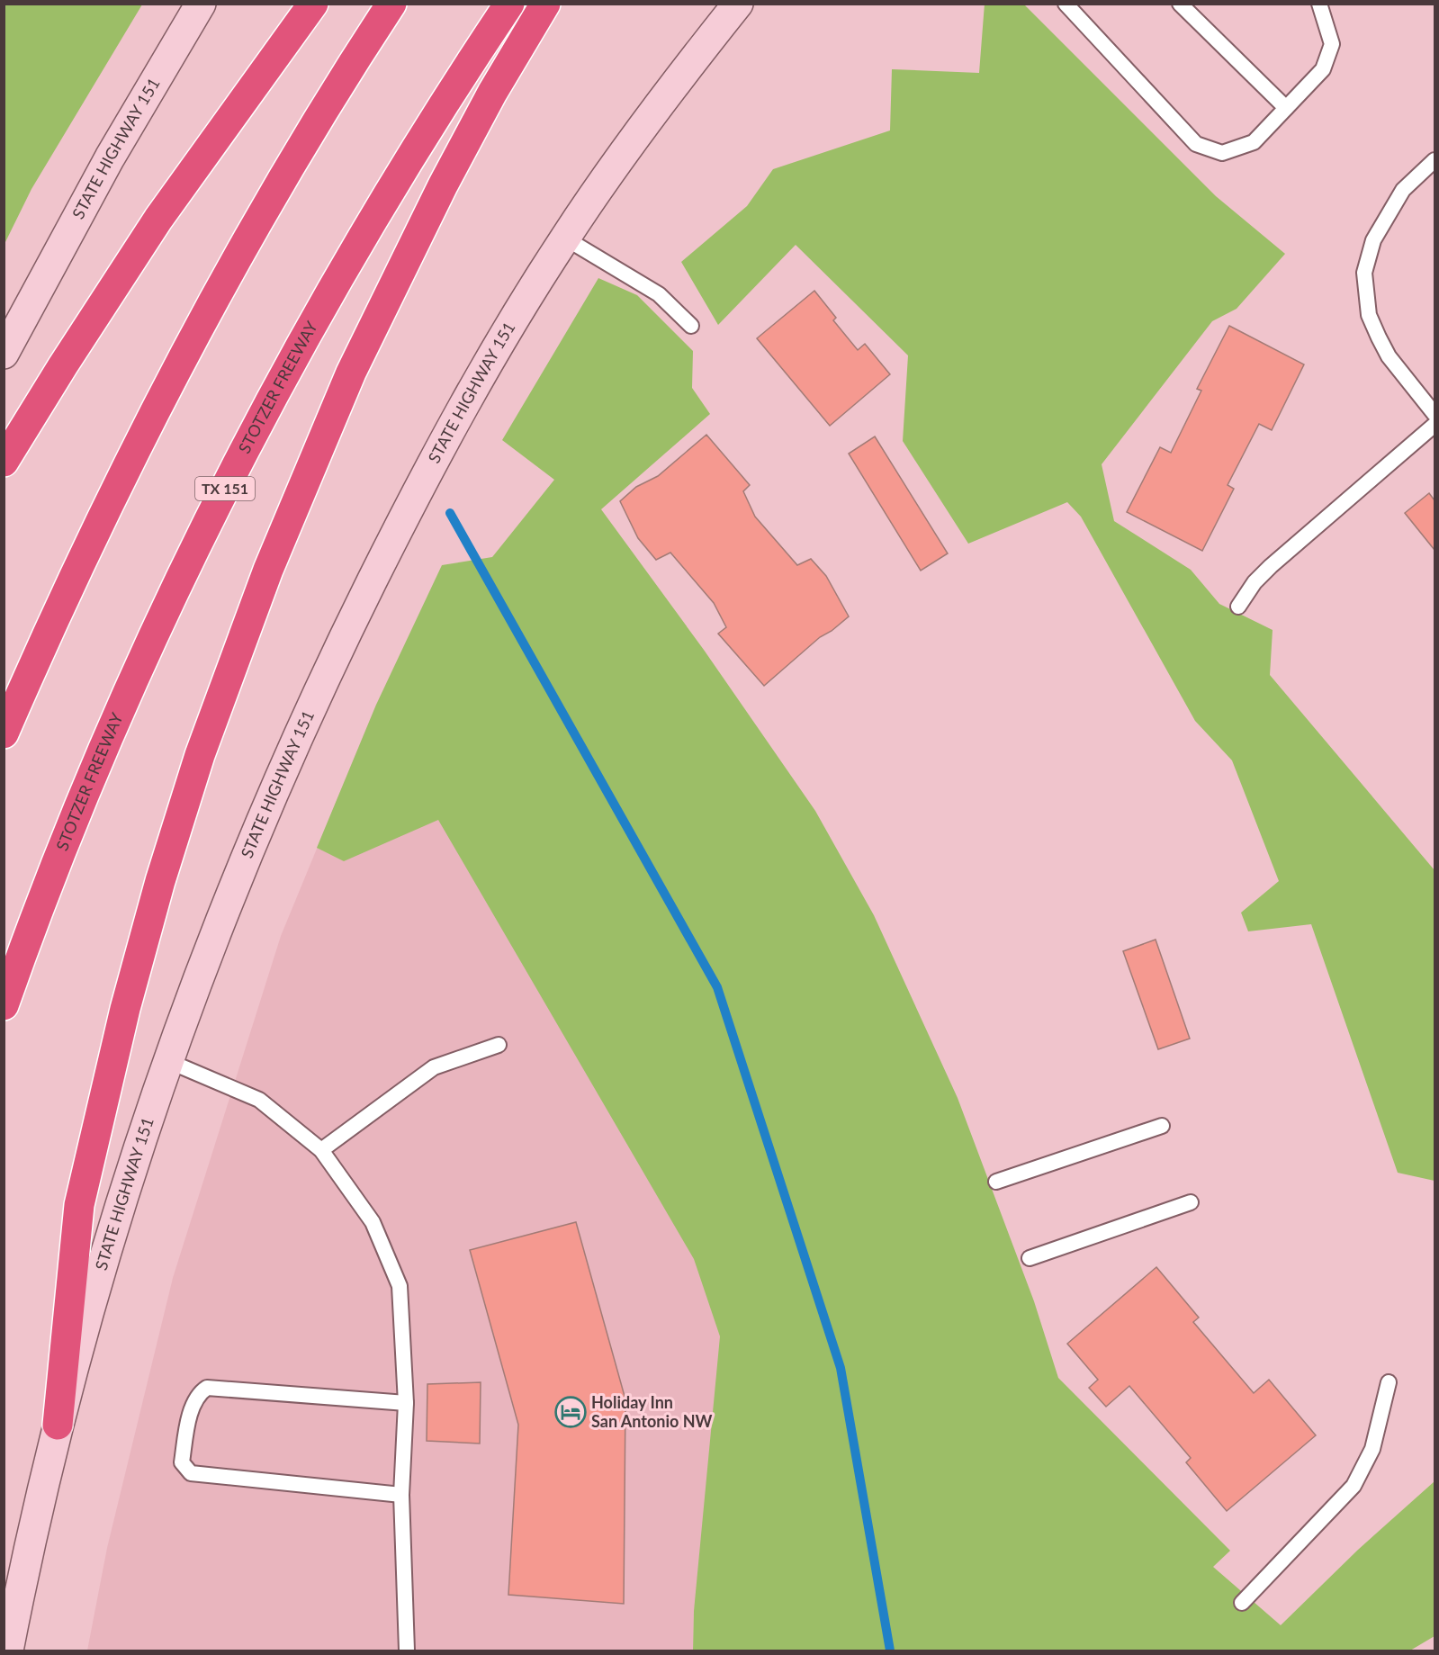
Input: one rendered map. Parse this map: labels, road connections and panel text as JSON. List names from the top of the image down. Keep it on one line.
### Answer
{"streets":{"highway":["STOTZER FREEWAY","TX 151"],"main road":["STATE HIGHWAY 151"]},"places":{"hotel":["Holiday Inn San Antonio NW"]}}
